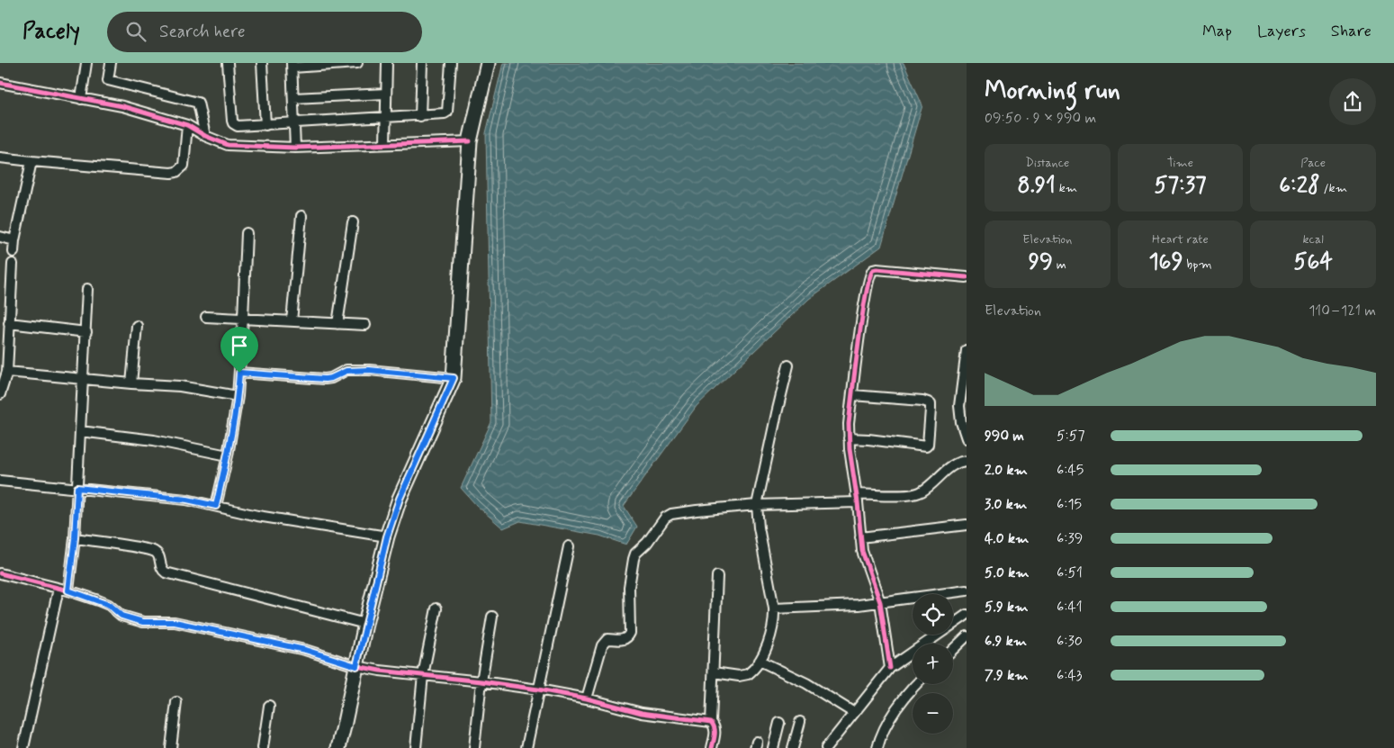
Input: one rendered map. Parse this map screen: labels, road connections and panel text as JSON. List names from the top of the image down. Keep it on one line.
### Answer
{"page":{"header":"Pacely","search":"Search here","nav":["Map","Layers","Share"],"heading":["Morning run","09:50 · 9 × 990 m"],"stats":[["Distance","8.91 km"],["Time","57:37"],["Pace","6:28 /km"],["Elevation","99 m"],["Heart rate","169 bpm"],["kcal","564"]],"chart":["Elevation","110–121 m"],"list":[{"name":"990 m","note":"5:57"},{"name":"2.0 km","note":"6:45"},{"name":"3.0 km","note":"6:15"},{"name":"4.0 km","note":"6:39"},{"name":"5.0 km","note":"6:51"},{"name":"5.9 km","note":"6:41"},{"name":"6.9 km","note":"6:30"},{"name":"7.9 km","note":"6:43"}],"map_buttons":["+","−"]}}
